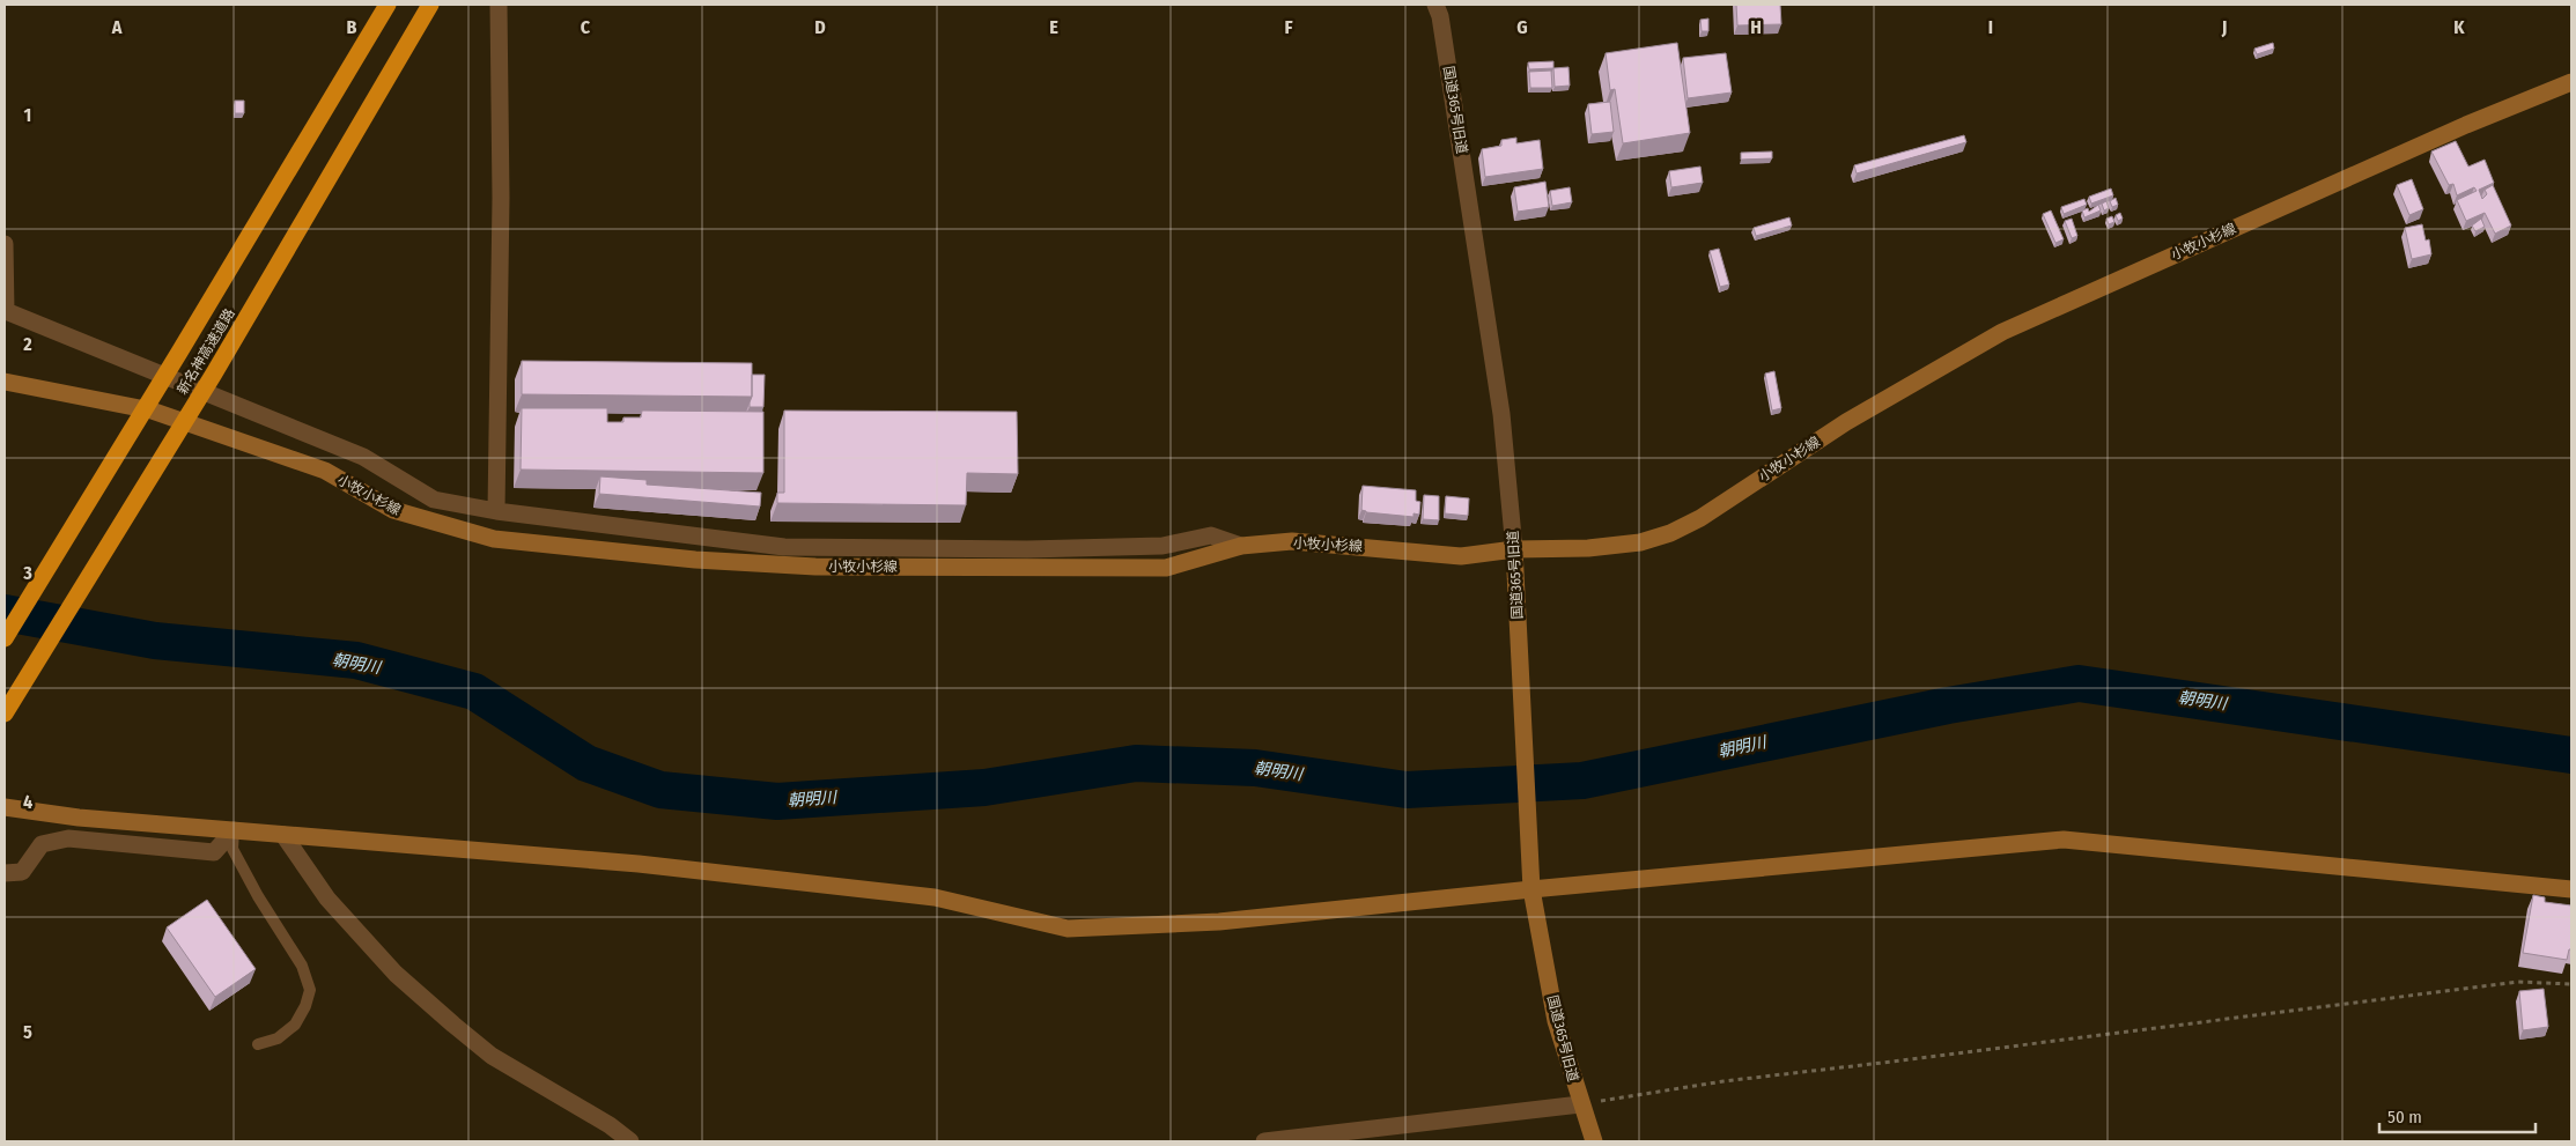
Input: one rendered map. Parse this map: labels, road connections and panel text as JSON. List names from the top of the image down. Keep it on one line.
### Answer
{"streets":{"highway":["新名神高速道路"],"street":["国道365号旧道","小牧小杉線"]},"crossings":[["国道365号旧道","小牧小杉線"]],"water":["朝明川"],"scale_bar":"50 m","grid":{"columns":["A","B","C","D","E","F","G","H","I","J","K"],"rows":["1","2","3","4","5"]}}
